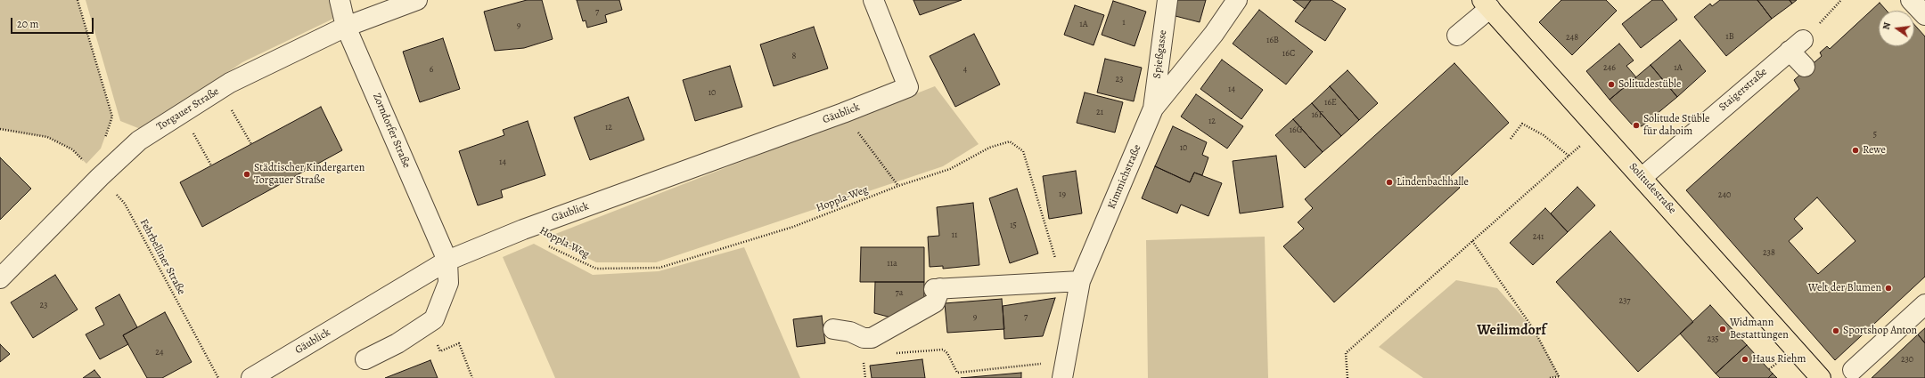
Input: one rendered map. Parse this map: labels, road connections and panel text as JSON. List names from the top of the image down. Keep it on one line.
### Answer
{"streets":{"main road":["Solitudestraße"],"street":["Spießgasse","Staigerstraße","Torgauer Straße","Gäublick","Zorndorfer Straße","Kimmichstraße"],"path":["Hoppla-Weg","Fehrbelliner Straße"]},"crossings":[["Spießgasse","Kimmichstraße"],["Staigerstraße","Solitudestraße"],["Torgauer Straße","Zorndorfer Straße"],["Torgauer Straße","Fehrbelliner Straße"],["Gäublick","Zorndorfer Straße"],["Gäublick","Hoppla-Weg"],["Kimmichstraße","Hoppla-Weg"]],"districts":["Weilimdorf"],"places":["Solitudestüble","Solitude Stüble für dahoim","Rewe","Städtischer Kindergarten Torgauer Straße","Lindenbachhalle","Welt der Blumen","Widmann Bestattungen","Sportshop Anton","Haus Riehm"],"house_numbers":["7","1","1A","9","1B","248","16B","16C","8","246","1A","6","4","23","14","10","16E","21","16F","12","12","16G","5","10","14","19","240","15","11","241","238","11a","7a","237","23","9","7","235","24","230"],"scale_bar":"20 m","north":"left"}
